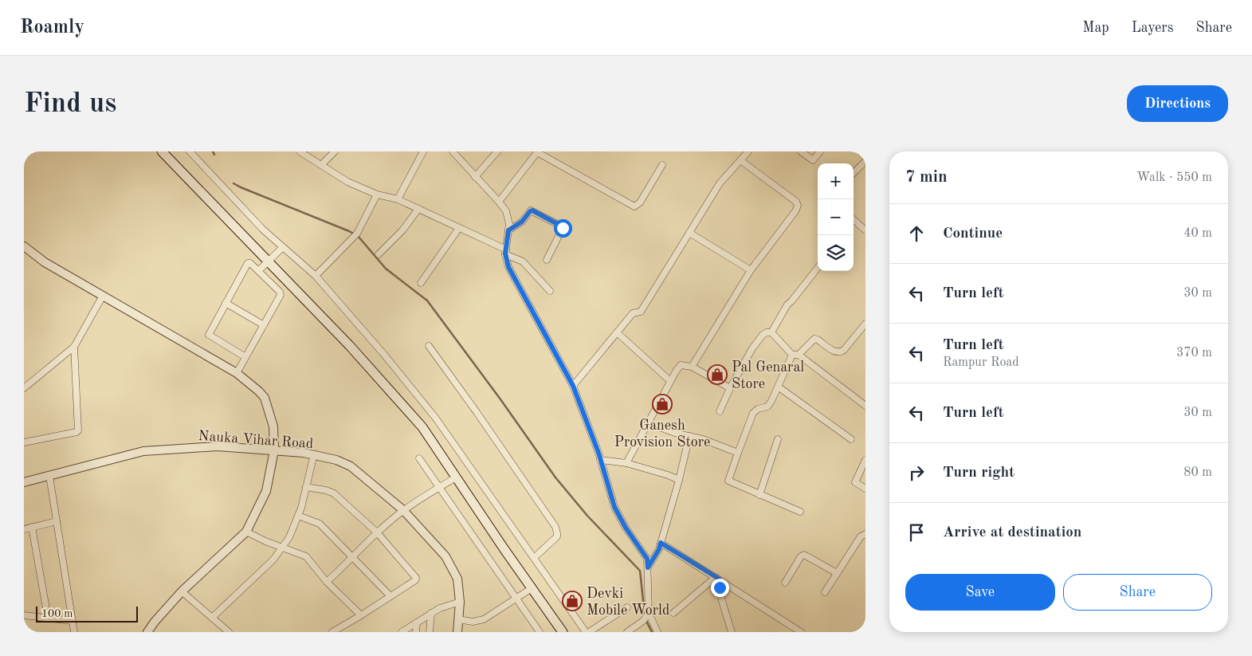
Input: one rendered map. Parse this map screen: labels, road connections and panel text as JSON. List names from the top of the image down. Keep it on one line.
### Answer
{"streets":{"street":["Nauka Vihar Road"]},"places":{"shop":["Pal Genaral Store","Ganesh Provision Store","Devki Mobile World"]},"scale_bar":"100 m","page":{"header":"Roamly","nav":["Map","Layers","Share"],"buttons":["Directions",["Save","Share"]],"title":"Find us","heading":["7 min","Walk · 550 m"],"map_buttons":["+","−"],"list":[["Continue","40 m"],["Turn left","30 m"],["Turn left","Rampur Road","370 m"],["Turn left","30 m"],["Turn right","80 m"],"Arrive at destination"],"scale":"100 m"}}
